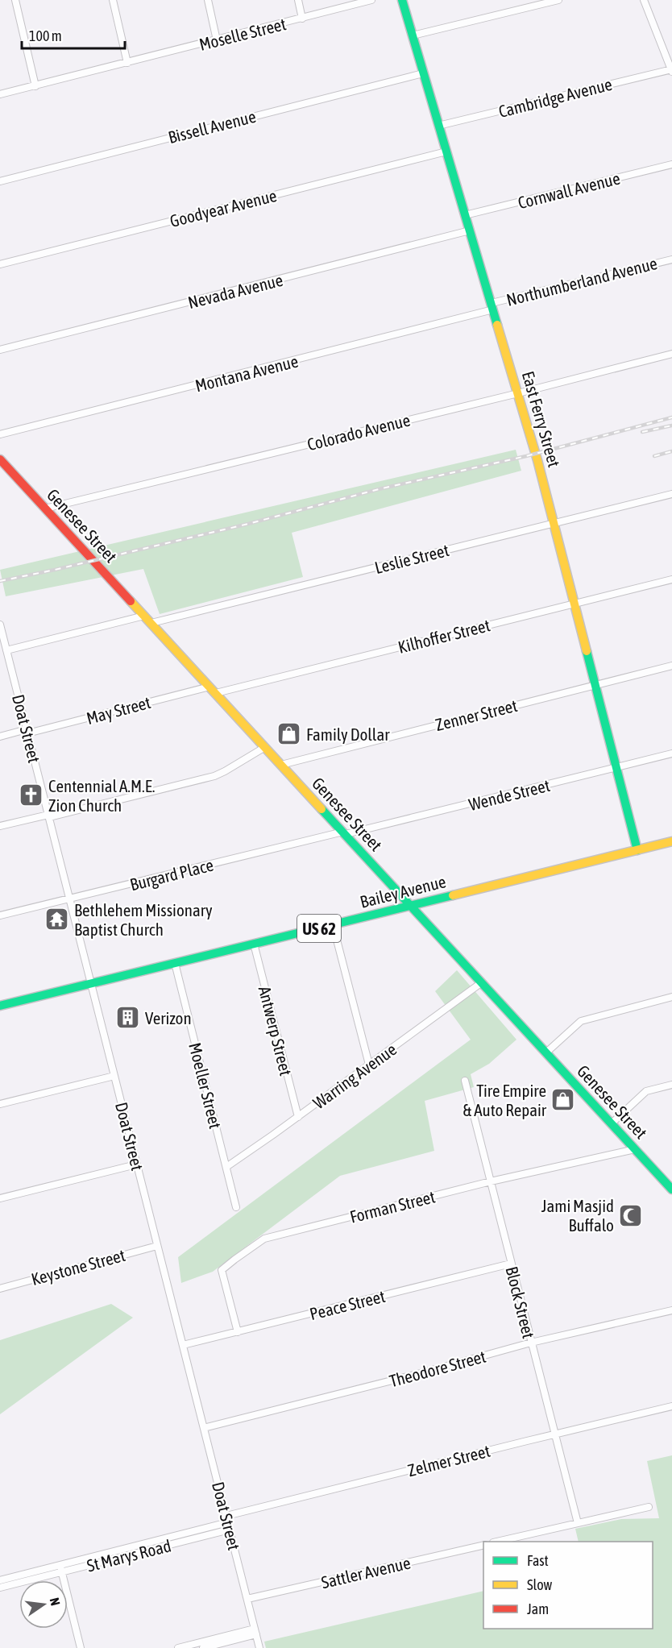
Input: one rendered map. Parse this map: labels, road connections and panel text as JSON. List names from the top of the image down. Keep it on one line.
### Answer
{"streets":{"main road":["East Ferry Street","Genesee Street","Bailey Avenue","US 62"],"street":["Moselle Street","Cambridge Avenue","Bissell Avenue","Cornwall Avenue","Goodyear Avenue","Northumberland Avenue","Nevada Avenue","Montana Avenue","Colorado Avenue","Leslie Street","Kilhoffer Street","May Street","Zenner Street","Doat Street","Wende Street","Burgard Place","Antwerp Street","Warring Avenue","Moeller Street","Forman Street","Keystone Street","Block Street","Peace Street","Theodore Street","Zelmer Street","St Marys Road","Sattler Avenue"]},"crossings":[["Cambridge Avenue","East Ferry Street"],["Bissell Avenue","East Ferry Street"],["Cornwall Avenue","East Ferry Street"],["Goodyear Avenue","East Ferry Street"],["Northumberland Avenue","Montana Avenue"],["Northumberland Avenue","East Ferry Street"],["Nevada Avenue","East Ferry Street"],["Montana Avenue","East Ferry Street"],["East Ferry Street","Colorado Avenue"],["East Ferry Street","Leslie Street"],["East Ferry Street","Kilhoffer Street"],["East Ferry Street","Zenner Street"],["East Ferry Street","Wende Street"],["East Ferry Street","Bailey Avenue"],["Colorado Avenue","Genesee Street"],["Genesee Street","Leslie Street"],["Genesee Street","Kilhoffer Street"],["Genesee Street","May Street"],["Genesee Street","Zenner Street"],["Genesee Street","Wende Street"],["Genesee Street","Burgard Place"],["Genesee Street","Bailey Avenue"],["Genesee Street","Warring Avenue"],["Genesee Street","Forman Street"],["Kilhoffer Street","May Street"],["May Street","Doat Street"],["Doat Street","Burgard Place"],["Doat Street","Bailey Avenue"],["Doat Street","Keystone Street"],["Doat Street","Peace Street"],["Doat Street","Theodore Street"],["Doat Street","Zelmer Street"],["Doat Street","St Marys Road"],["Doat Street","Sattler Avenue"],["Wende Street","Burgard Place"],["Bailey Avenue","Antwerp Street"],["Bailey Avenue","Moeller Street"],["Antwerp Street","Warring Avenue"],["Warring Avenue","Moeller Street"],["Forman Street","Block Street"],["Forman Street","Peace Street"],["Block Street","Peace Street"],["Block Street","Theodore Street"],["Block Street","Zelmer Street"],["Zelmer Street","St Marys Road"]],"places":{"shop":["Family Dollar","Tire Empire & Auto Repair"],"church":["Centennial A.M.E. Zion Church"],"temple":["Bethlehem Missionary Baptist Church"],"building":["Verizon"],"mosque":["Jami Masjid Buffalo"]},"legend":["Fast","Slow","Jam"],"scale_bar":"100 m","north":"right"}
